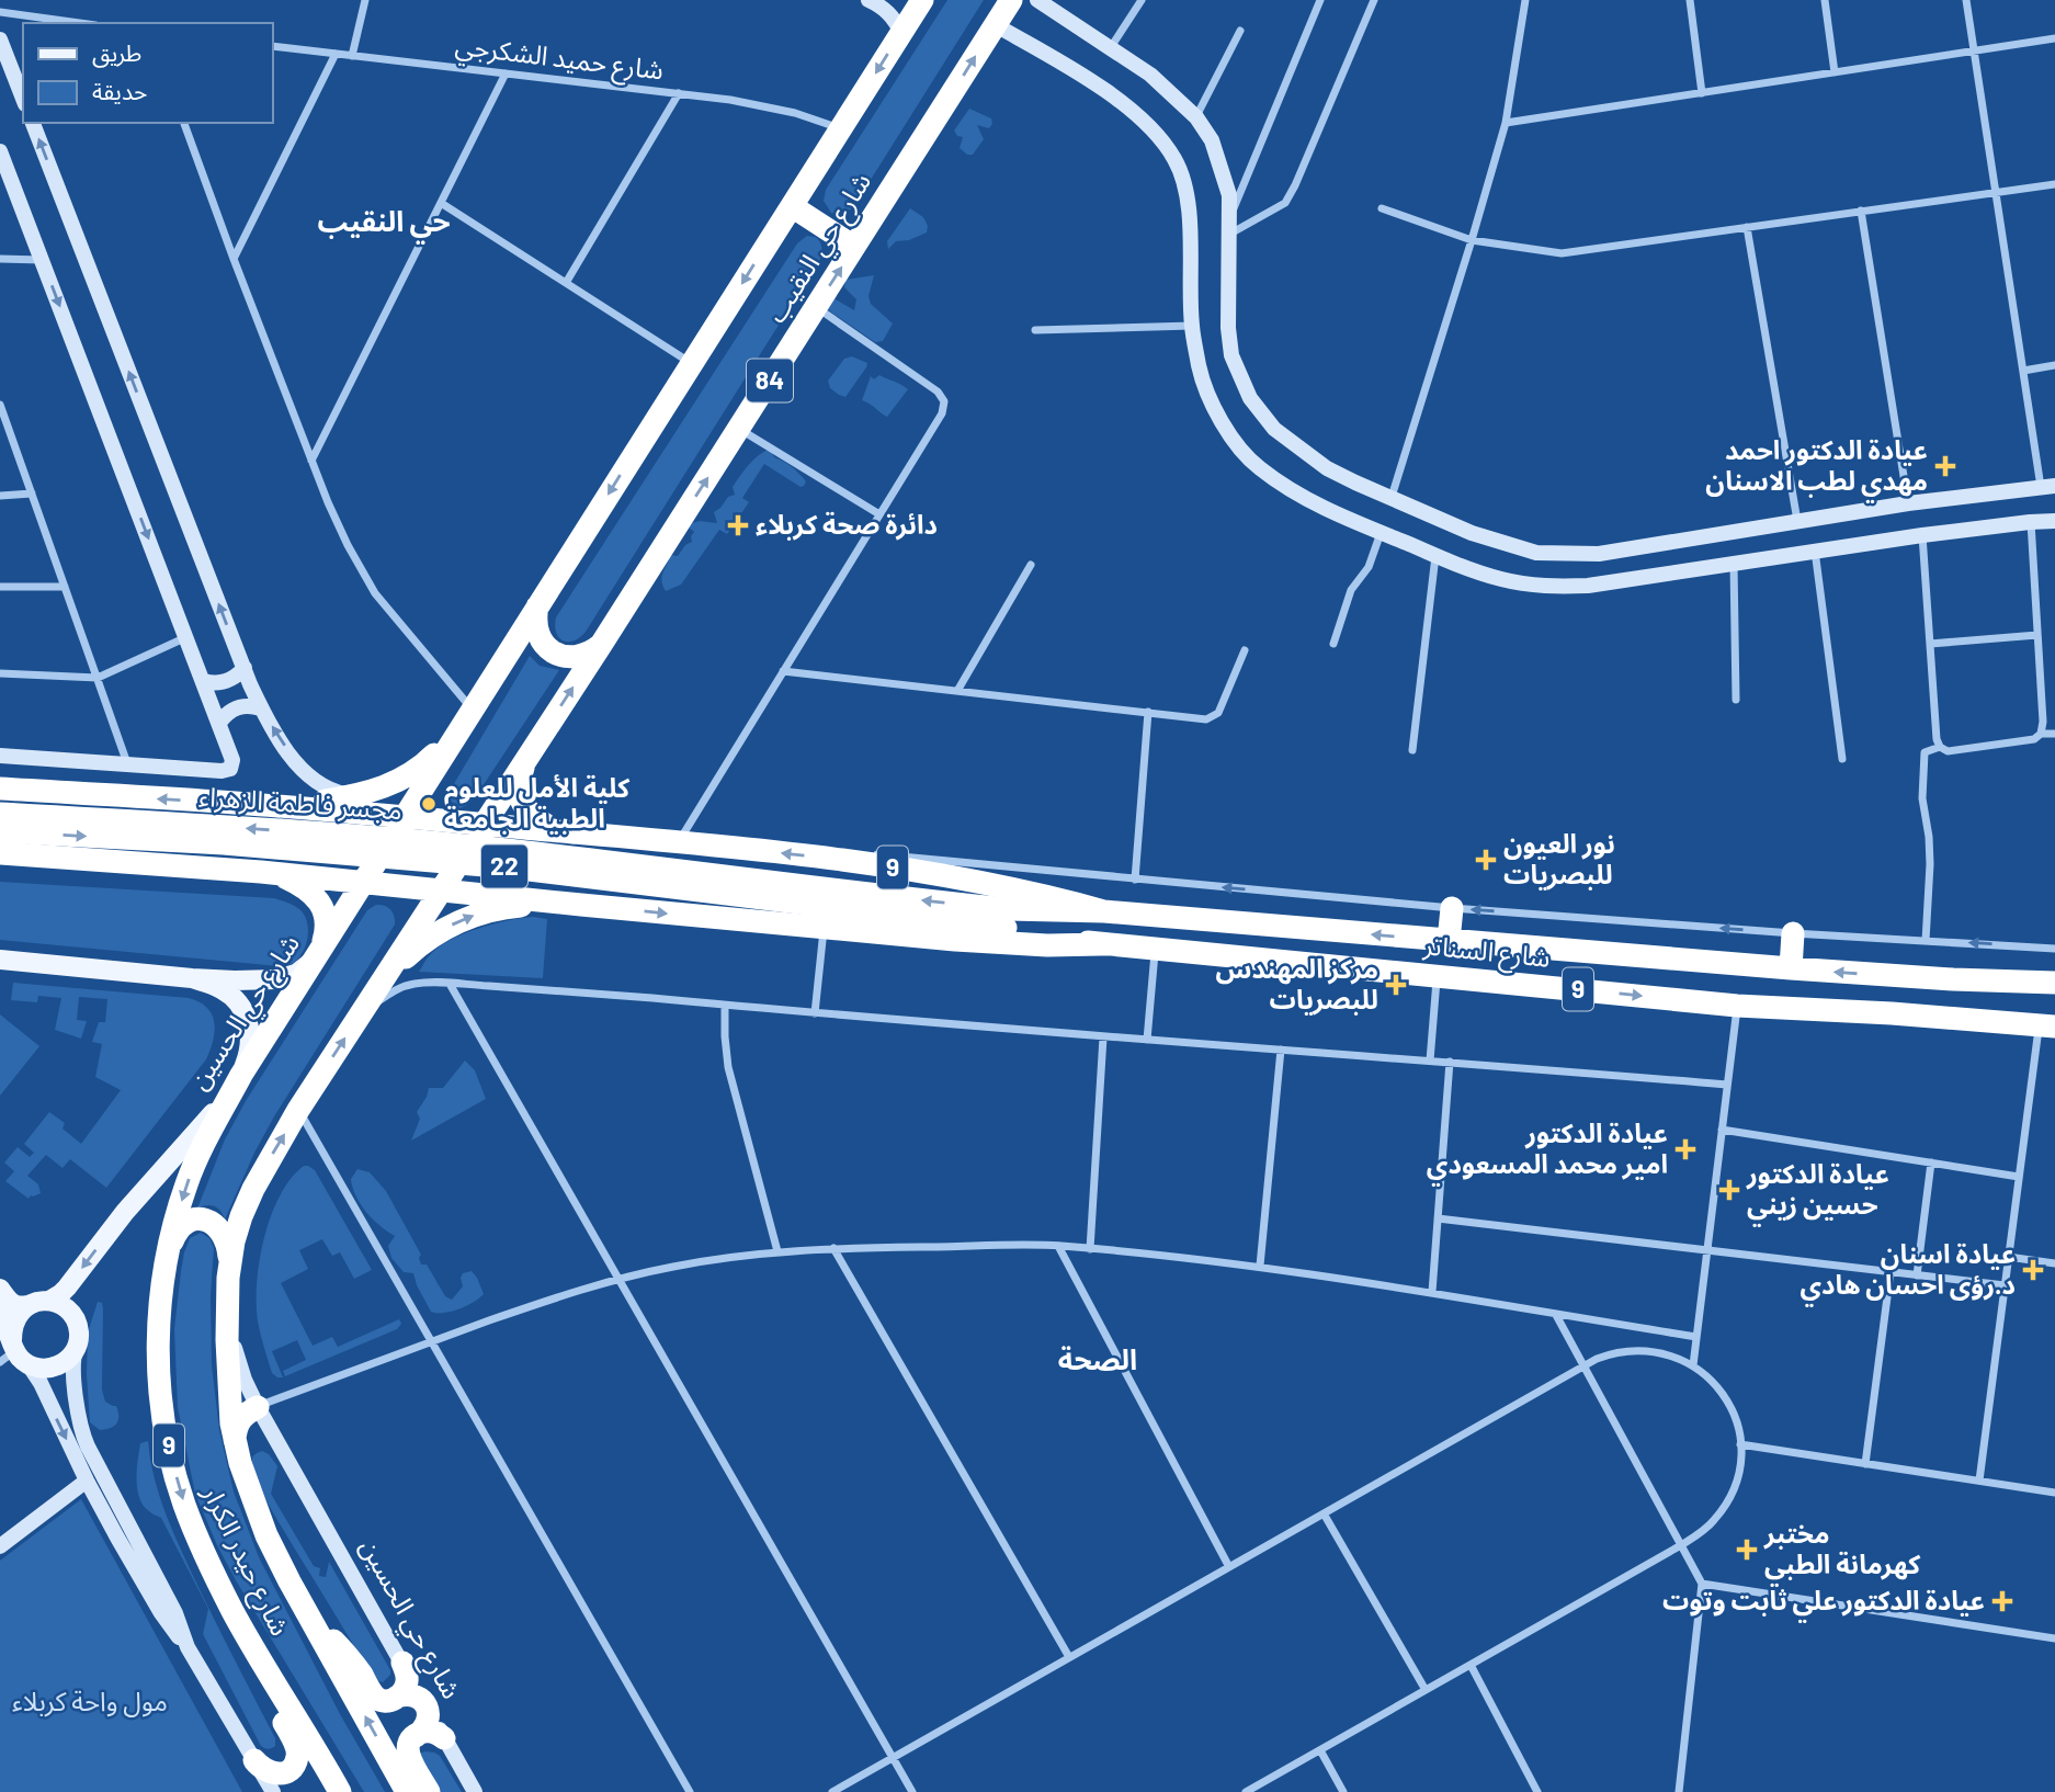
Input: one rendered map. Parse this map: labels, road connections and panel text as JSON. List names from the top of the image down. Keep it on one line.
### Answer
{"streets":{"highway":["شارع حي النقيب","84","مجسر فاطمة الزهراء","22","9","شارع السناتر","شارع حي الحسين","شارع حيدر الكرار"],"street":["شارع حميد الشكرجي"]},"crossings":[["شارع حميد الشكرجي","شارع حي النقيب"],["شارع حي النقيب","84"],["شارع حي النقيب","شارع حي الحسين"],["84","9"],["مجسر فاطمة الزهراء","شارع السناتر"],["9","شارع السناتر"],["9","شارع حي الحسين"],["9","شارع حيدر الكرار"],["شارع حي الحسين","شارع حيدر الكرار"]],"districts":["حي النقيب","الصحة"],"parks":["مول واحة كربلاء"],"places":{"health":["عيادة الدكتور احمد مهدي لطب الاسنان","دائرة صحة كربلاء","نور العيون للبصريات","مركز المهندس للبصريات","عيادة الدكتور امير محمد المسعودي","عيادة الدكتور حسين زيني","عيادة اسنان د.رؤى احسان هادي","مختبر كهرمانة الطبي","عيادة الدكتور علي ثابت وتوت"],"other":["كلية الأمل للعلوم الطبية الجامعة"]},"legend":["طريق","حديقة"]}
